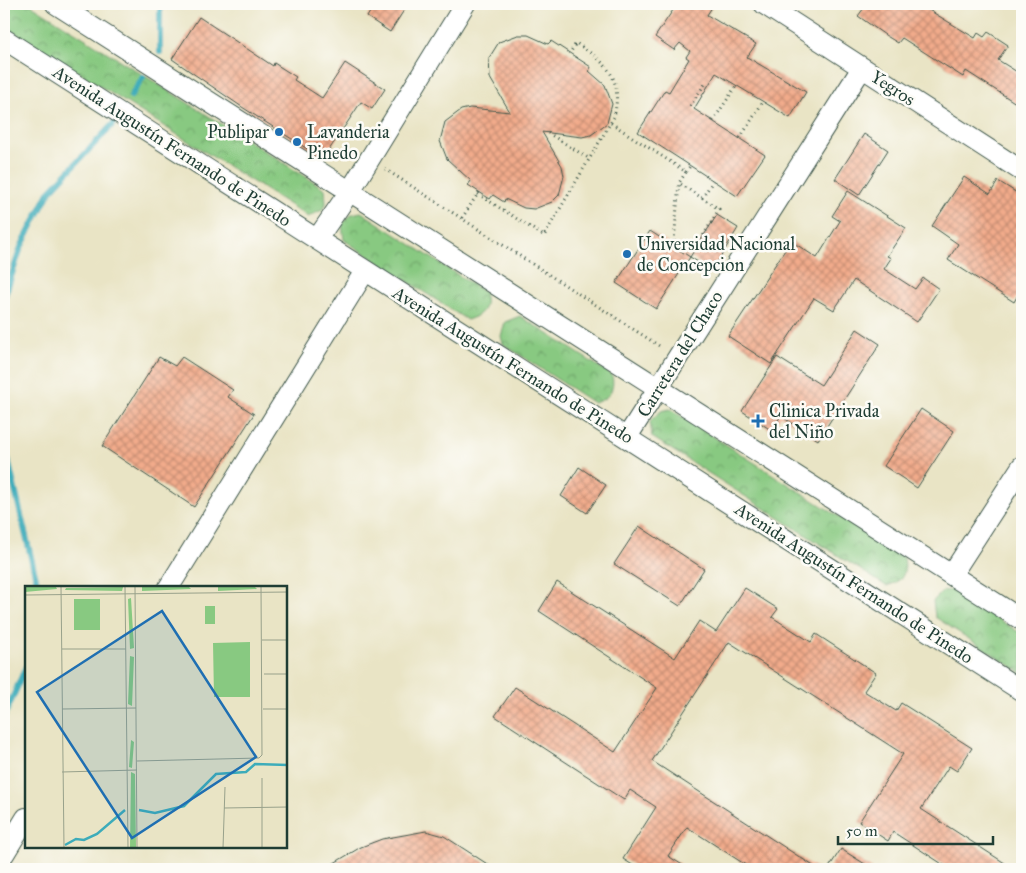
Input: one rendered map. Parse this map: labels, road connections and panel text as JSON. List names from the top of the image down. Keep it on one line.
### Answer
{"streets":{"street":["Yegros","Avenida Augustín Fernando de Pinedo","Carretera del Chaco"]},"crossings":[["Yegros","Carretera del Chaco"],["Avenida Augustín Fernando de Pinedo","Carretera del Chaco"]],"places":{"other":["Publipar","Lavanderia Pinedo","Universidad Nacional de Concepcion"],"health":["Clinica Privada del Niño"]},"scale_bar":"50 m"}
